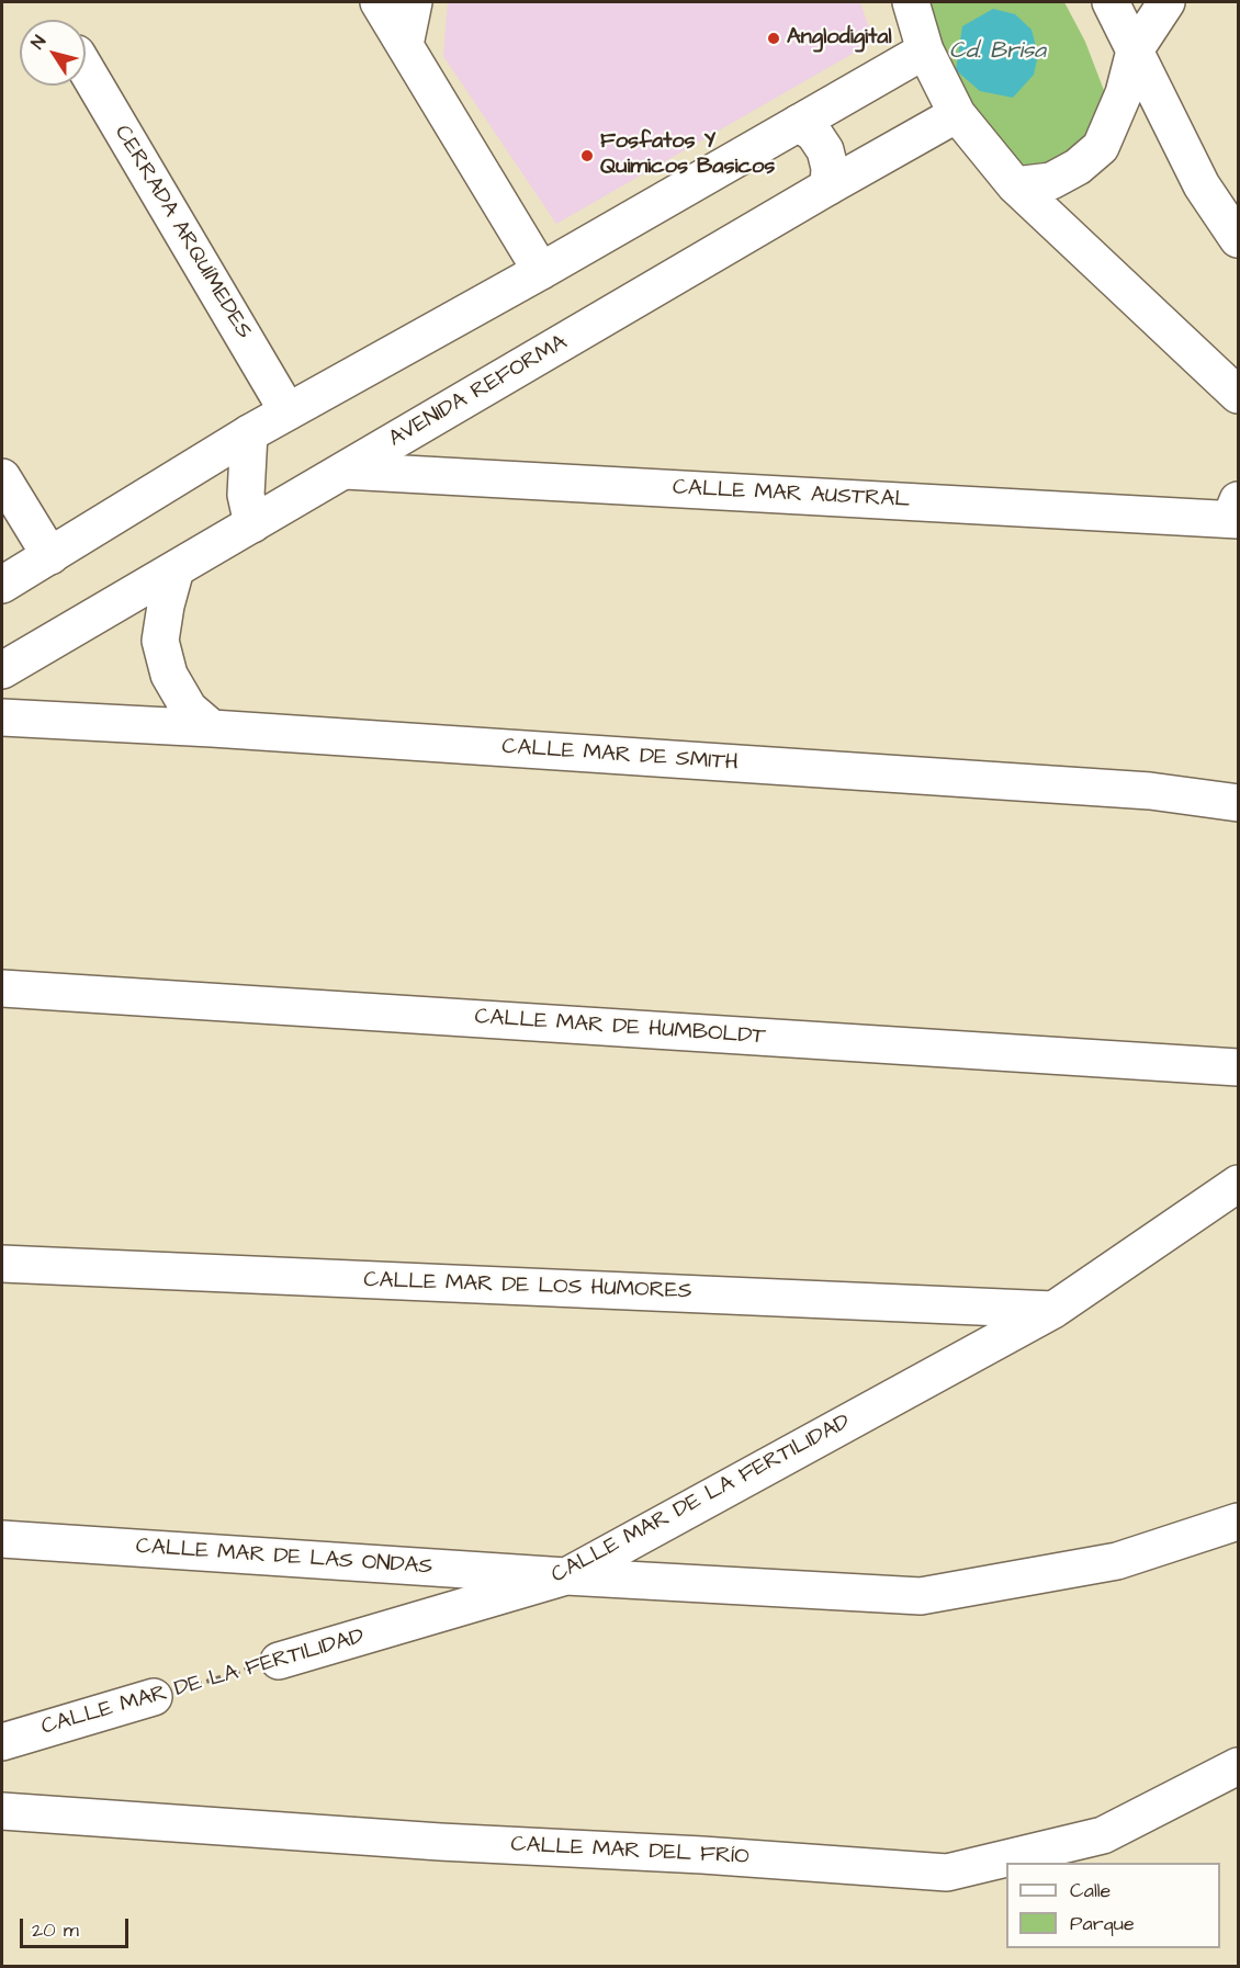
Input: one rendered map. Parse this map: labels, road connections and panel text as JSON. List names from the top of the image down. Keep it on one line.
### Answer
{"streets":{"street":["CERRADA ARQUÍMEDES","AVENIDA REFORMA","CALLE MAR AUSTRAL","CALLE MAR DE SMITH","CALLE MAR DE HUMBOLDT","CALLE MAR DE LOS HUMORES","CALLE MAR DE LA FERTILIDAD","CALLE MAR DE LAS ONDAS","CALLE MAR DEL FRÍO"]},"crossings":[["AVENIDA REFORMA","CALLE MAR AUSTRAL"],["CALLE MAR DE LOS HUMORES","CALLE MAR DE LA FERTILIDAD"],["CALLE MAR DE LA FERTILIDAD","CALLE MAR DE LAS ONDAS"]],"water":["Cd. Brisa"],"places":["Anglodigital","Fosfatos Y Quimicos Basicos"],"legend":["Calle","Parque"],"scale_bar":"20 m","north":"top left"}
